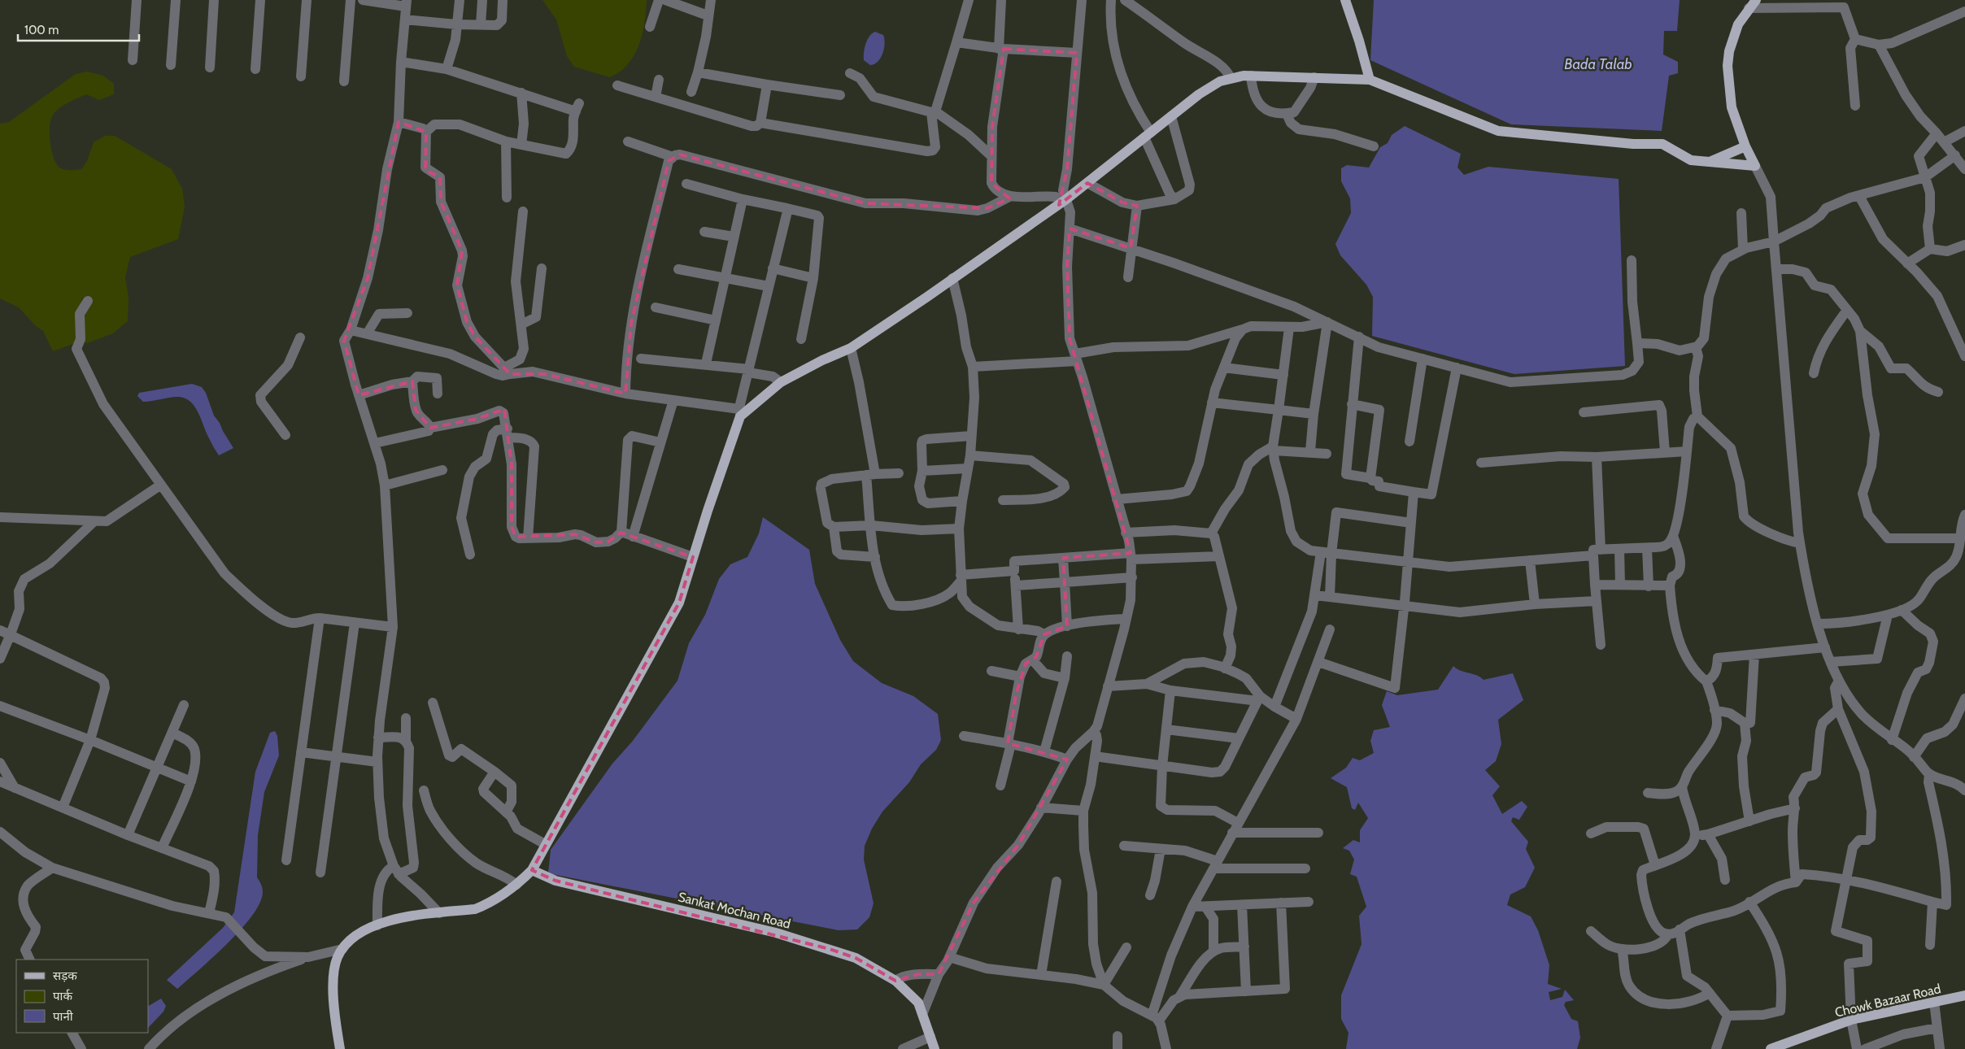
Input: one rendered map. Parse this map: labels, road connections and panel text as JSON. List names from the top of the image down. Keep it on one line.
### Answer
{"streets":{"main road":["Sankat Mochan Road","Chowk Bazaar Road"]},"water":["Bada Talab"],"legend":["सड़क","पार्क","पानी"],"scale_bar":"100 m"}
